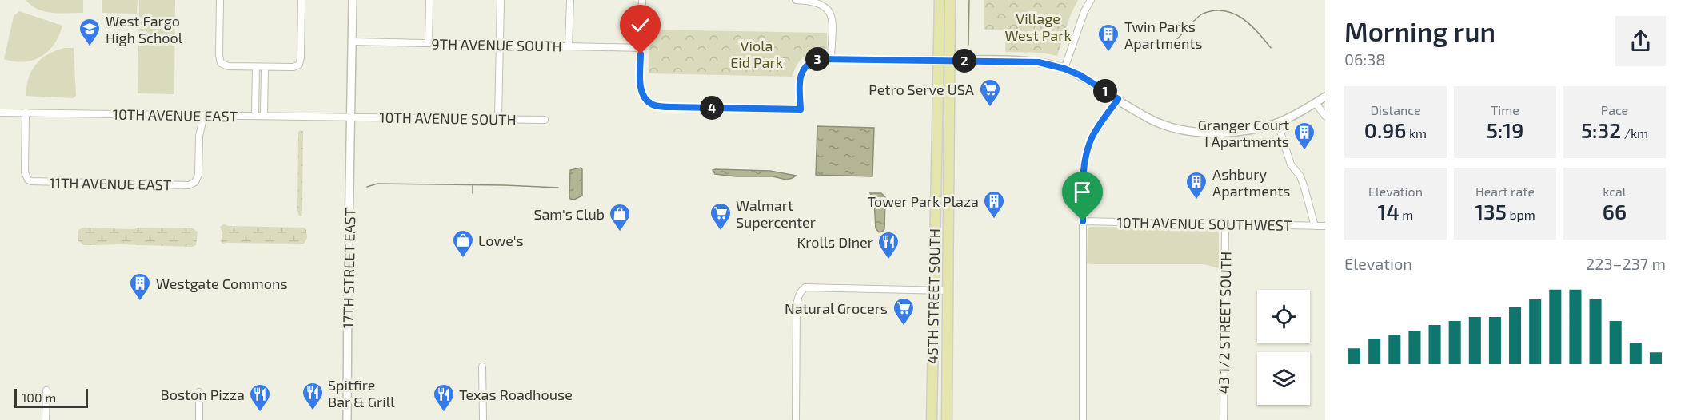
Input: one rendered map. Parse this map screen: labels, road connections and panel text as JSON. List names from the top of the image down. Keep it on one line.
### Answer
{"streets":{"main road":["45TH STREET SOUTH"],"street":["9TH AVENUE SOUTH","10TH AVENUE EAST","10TH AVENUE SOUTH","11TH AVENUE EAST","10TH AVENUE SOUTHWEST","17TH STREET EAST","43 1/2 STREET SOUTH"]},"crossings":[["9TH AVENUE SOUTH","17TH STREET EAST"],["10TH AVENUE EAST","10TH AVENUE SOUTH"],["10TH AVENUE EAST","11TH AVENUE EAST"],["10TH AVENUE EAST","17TH STREET EAST"],["10TH AVENUE SOUTH","17TH STREET EAST"],["10TH AVENUE SOUTHWEST","43 1/2 STREET SOUTH"]],"parks":["Village West Park","Viola Eid Park"],"places":{"school or university":["West Fargo High School"],"building":["Twin Parks Apartments","Granger Court I Apartments","Ashbury Apartments","Tower Park Plaza","Westgate Commons"],"supermarket":["Petro Serve USA","Walmart Supercenter","Natural Grocers"],"shop":["Sam's Club","Lowe's"],"restaurant":["Krolls Diner","Spitfire Bar & Grill","Boston Pizza","Texas Roadhouse"]},"scale_bar":"100 m","page":{"heading":["Morning run","06:38"],"pins":["3","2","1","4"],"stats":[["Distance","0.96 km"],["Time","5:19"],["Pace","5:32 /km"],["Elevation","14 m"],["Heart rate","135 bpm"],["kcal","66"]],"chart":["Elevation","223–237 m"],"scale":"100 m"}}
